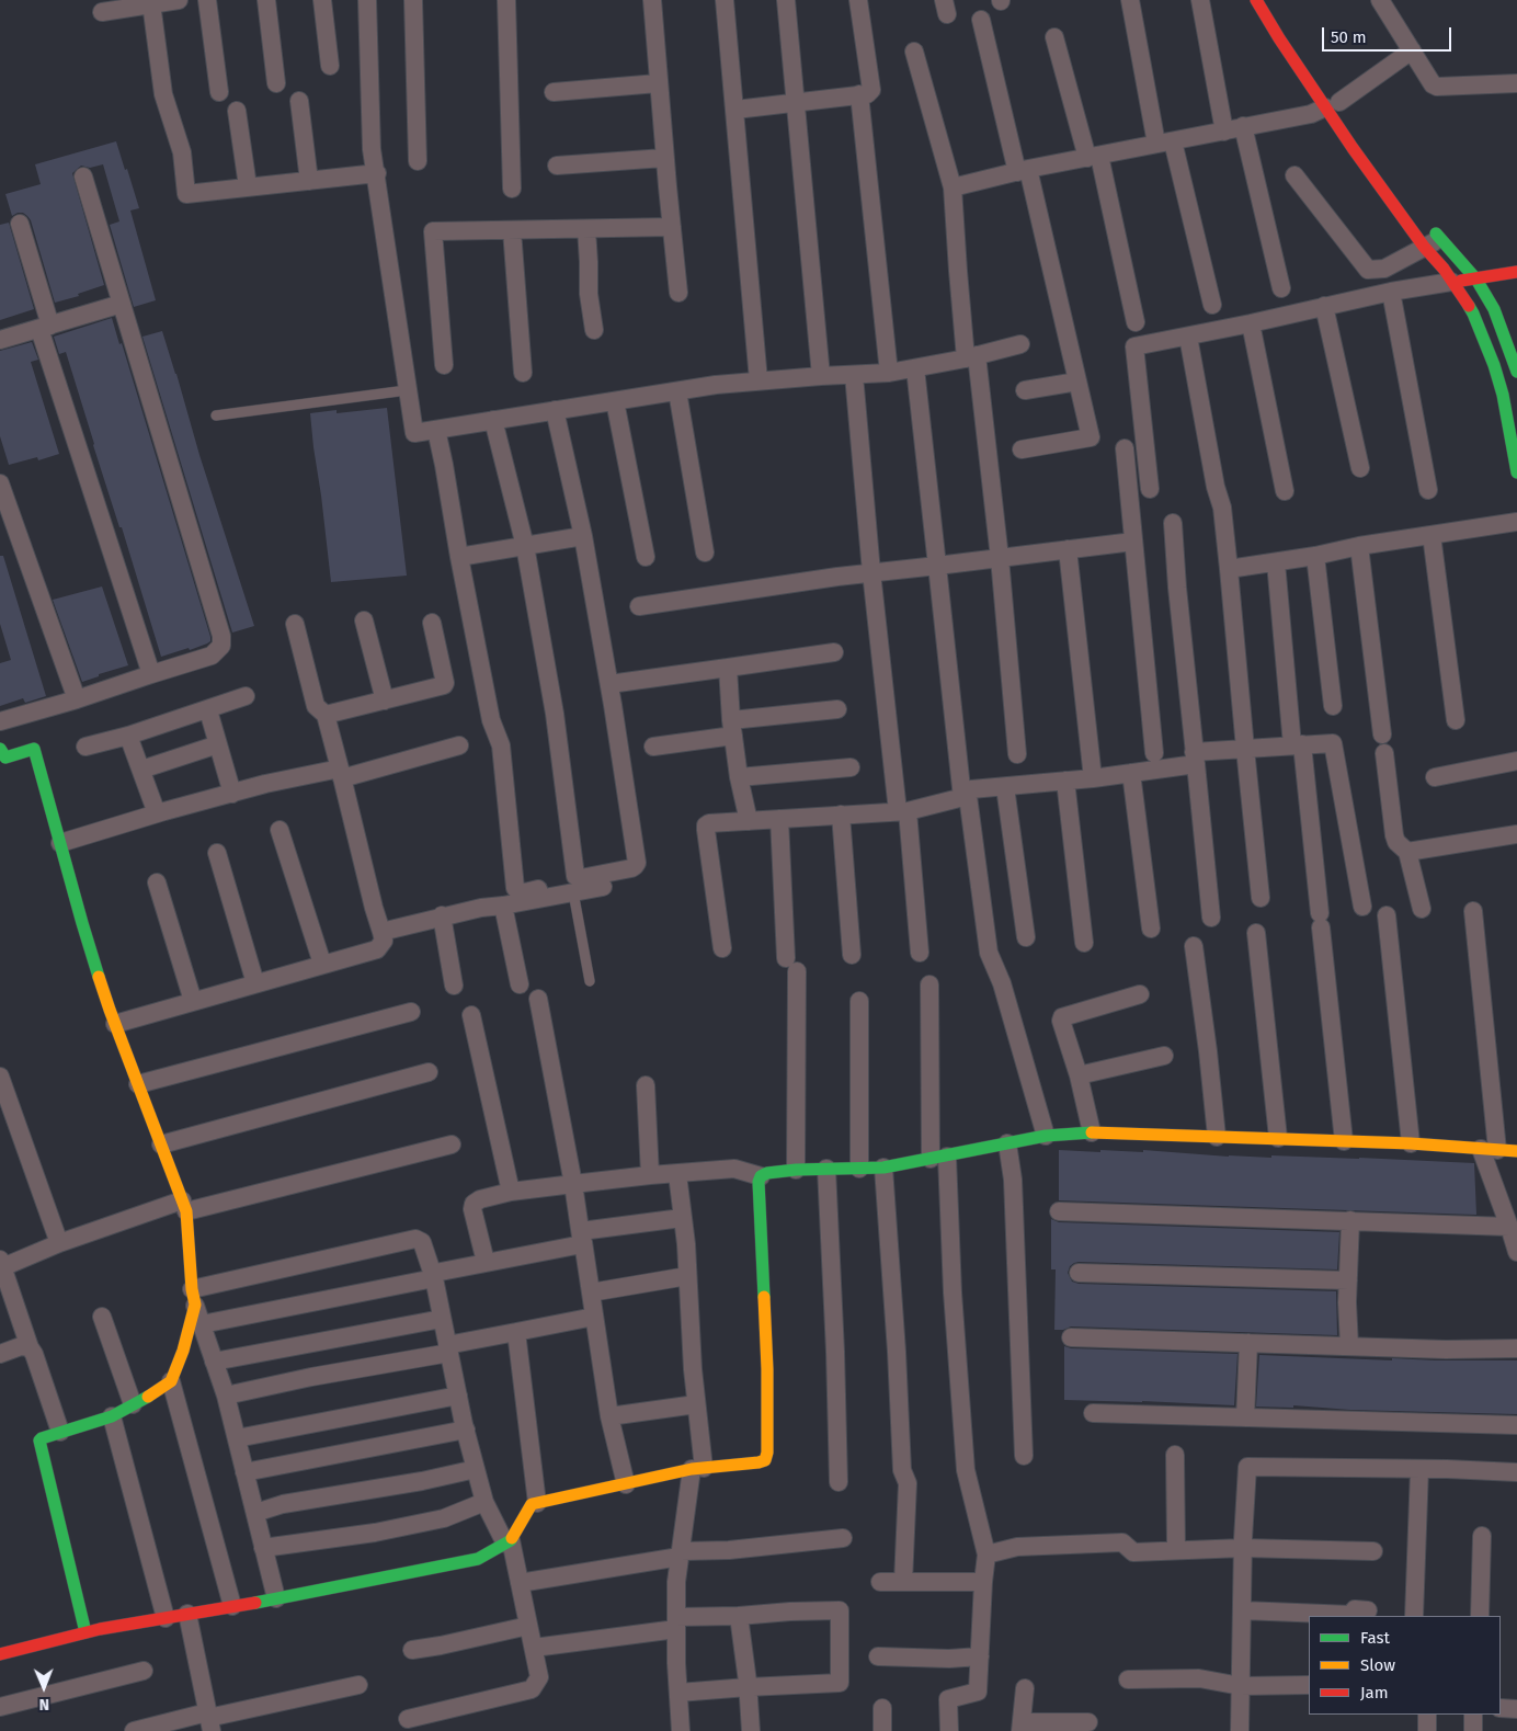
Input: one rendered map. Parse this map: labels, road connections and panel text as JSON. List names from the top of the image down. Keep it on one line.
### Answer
{"legend":["Fast","Slow","Jam"],"scale_bar":"50 m","north":"bottom"}
